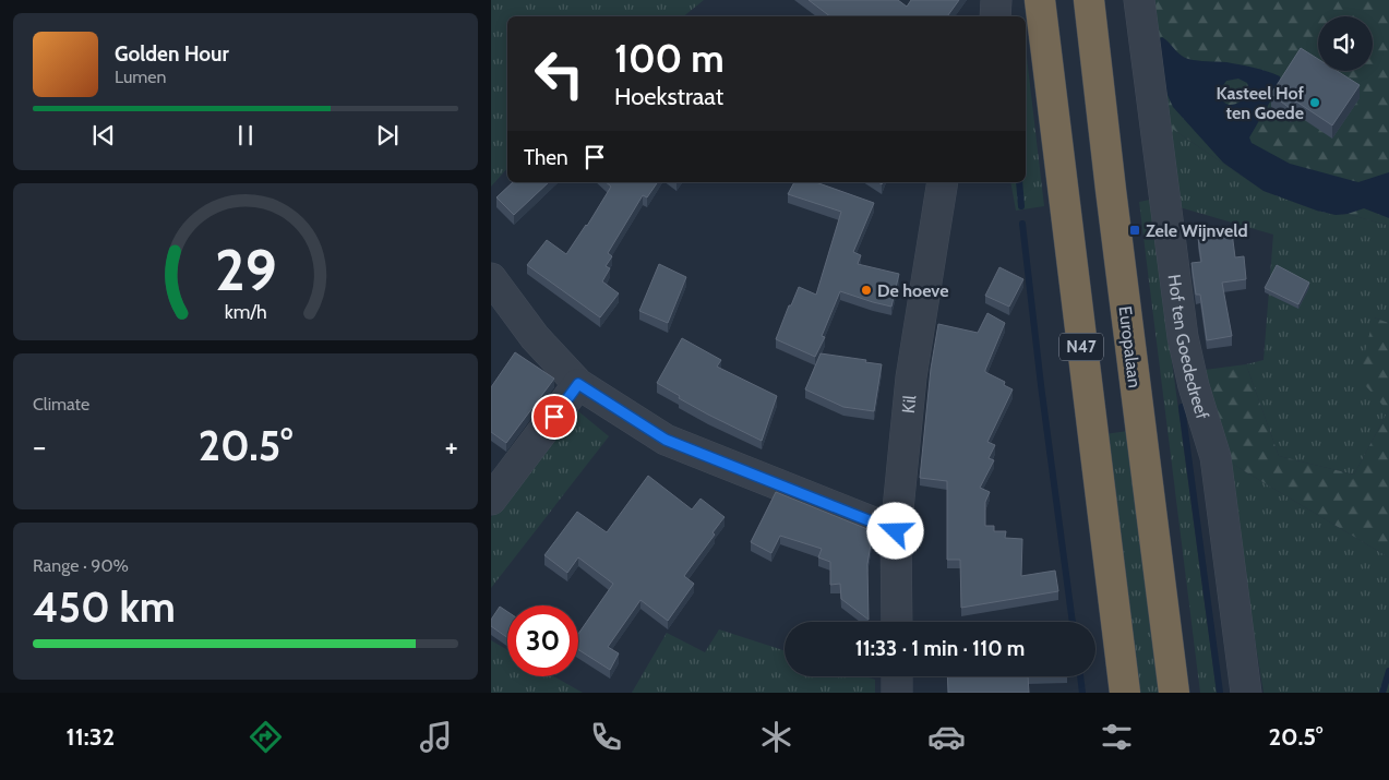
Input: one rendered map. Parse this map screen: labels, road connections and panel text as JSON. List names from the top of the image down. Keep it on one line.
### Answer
{"streets":{"highway":["N47","Europalaan"],"street":["Hof ten Goededreef","Kil"]},"places":{"other":["Kasteel Hof ten Goede","De hoeve"],"transit":["Zele Wijnveld"]},"page":{"turn":["100 m","Hoekstraat"],"song":["Golden Hour","Lumen"],"then":"Then","tile":["Climate",["Range · 90%","450 km"]],"heat":["−","20.5°","+"],"limit":"30","trip":"11:33 · 1 min · 110 m","tabs":["11:32","20.5°"],"gauge":["29","km/h"]}}
